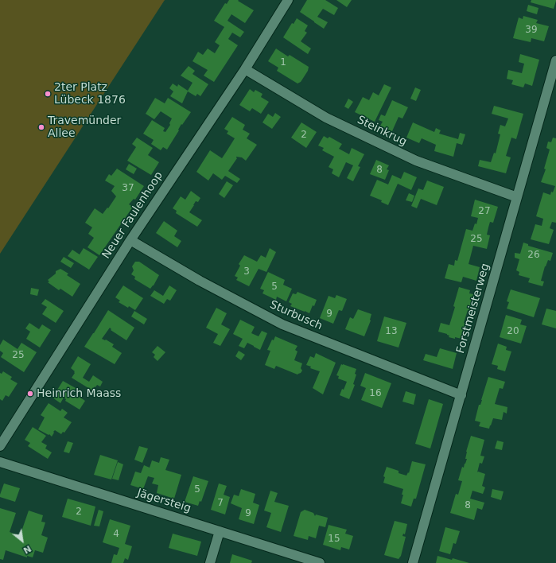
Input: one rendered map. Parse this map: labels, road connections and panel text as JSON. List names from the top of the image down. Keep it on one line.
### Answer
{"streets":{"street":["Steinkrug","Neuer Faulenhoop","Forstmeisterweg","Sturbusch","Jägersteig"]},"crossings":[["Steinkrug","Neuer Faulenhoop"],["Steinkrug","Forstmeisterweg"],["Neuer Faulenhoop","Sturbusch"],["Forstmeisterweg","Sturbusch"]],"places":["2ter Platz Lübeck 1876","Travemünder Allee","Heinrich Maass"],"house_numbers":["39","1","2","8","37","27","25","26","3","5","9","13","20","25","16","5","7","8","2","9","4","15"],"north":"bottom right"}
